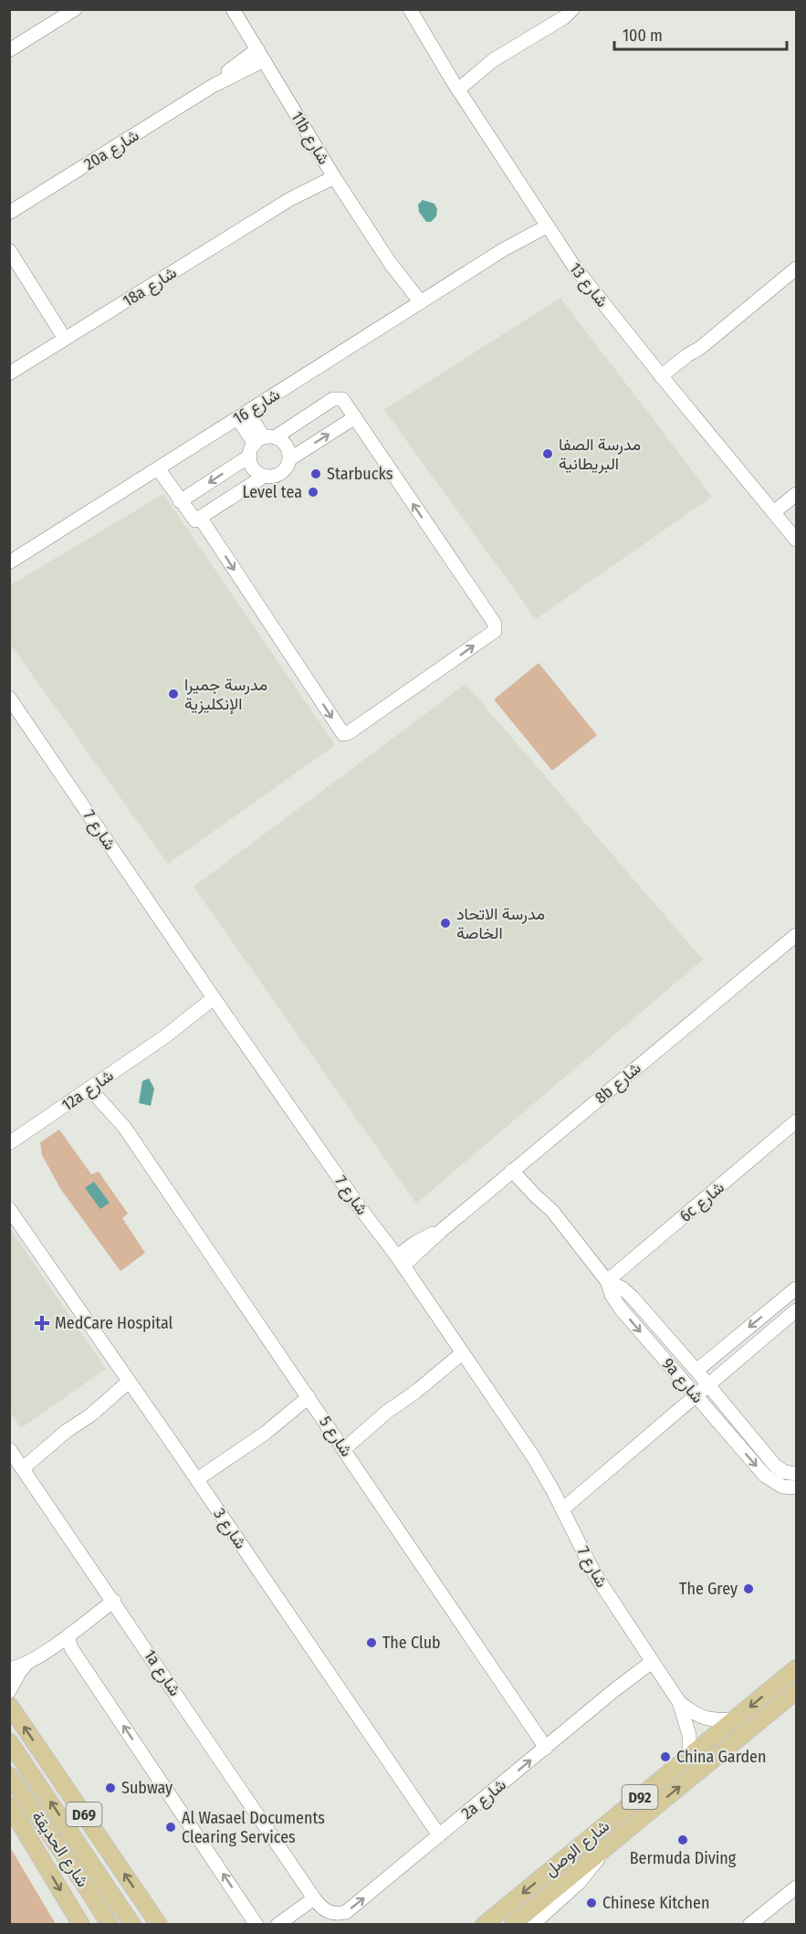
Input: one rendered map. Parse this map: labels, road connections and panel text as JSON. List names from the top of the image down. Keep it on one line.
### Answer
{"streets":{"main road":["D92","D69","شارع الوصل","شارع الحديقة"],"street":["11b شارع","20a شارع","شارع 13","18a شارع","شارع 16","شارع 7","8b شارع","12a شارع","6c شارع","9a شارع","شارع 5","شارع 3","1a شارع","2a شارع"]},"crossings":[["11b شارع","20a شارع"],["11b شارع","18a شارع"],["11b شارع","شارع 16"],["شارع 13","شارع 16"],["شارع 7","8b شارع"],["شارع 7","12a شارع"],["شارع 7","2a شارع"],["شارع 7","شارع الوصل"],["8b شارع","9a شارع"],["12a شارع","شارع 5"],["6c شارع","9a شارع"],["شارع 5","2a شارع"],["شارع 3","2a شارع"],["1a شارع","2a شارع"]],"one_way":["2a شارع"],"places":{"other":["مدرسة الصفا البريطانية","Starbucks","Level tea","مدرسة جميرا الإنكليزية","مدرسة الاتحاد الخاصة","The Grey","The Club","China Garden","Subway","Al Wasael Documents Clearing Services","Bermuda Diving","Chinese Kitchen"],"health":["MedCare Hospital"]},"scale_bar":"100 m"}
